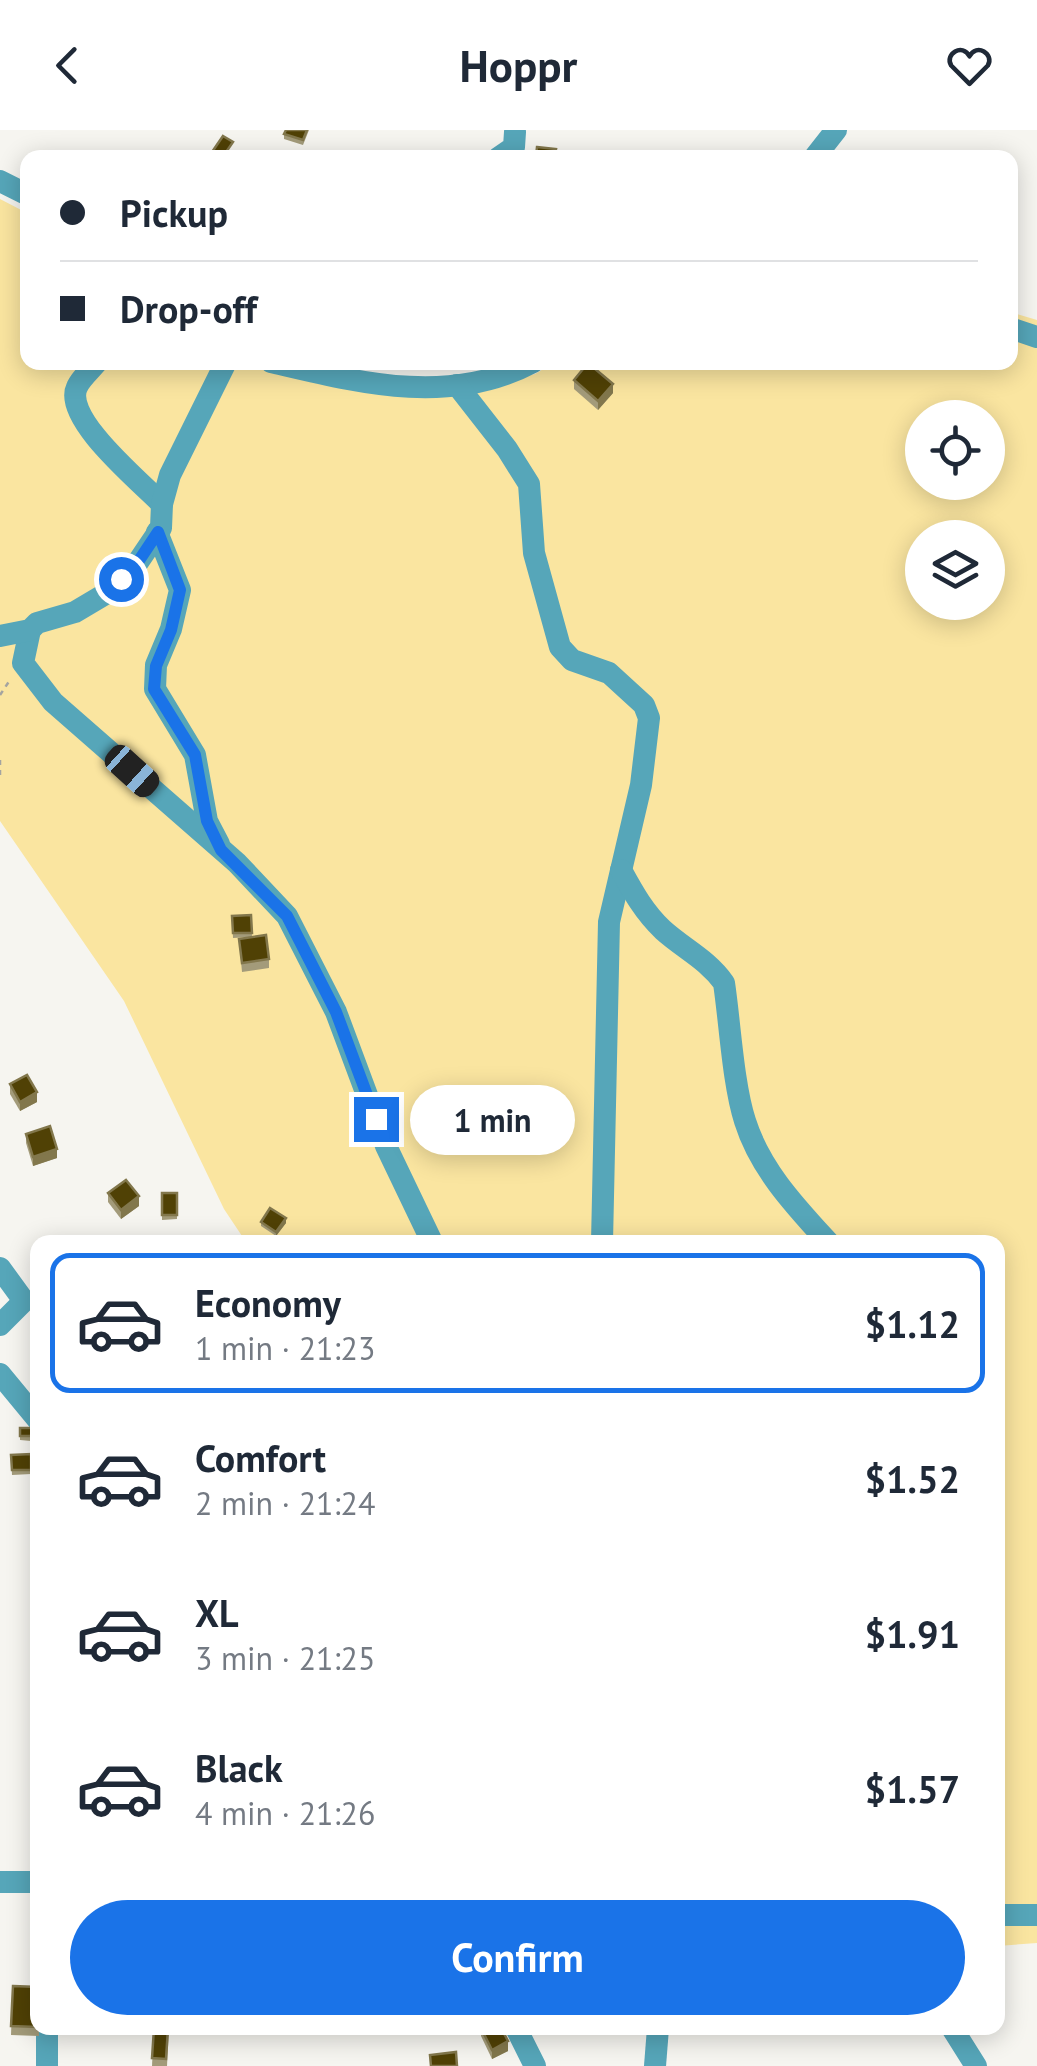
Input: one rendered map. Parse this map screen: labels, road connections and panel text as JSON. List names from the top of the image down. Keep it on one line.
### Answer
{"page":{"header":"Hoppr","banner":["Pickup","Drop-off"],"bubble":"1 min","list":[{"name":"Economy","note":"1 min · 21:23","value":"$1.12"},{"name":"Comfort","note":"2 min · 21:24","value":"$1.52"},{"name":"XL","note":"3 min · 21:25","value":"$1.91"},{"name":"Black","note":"4 min · 21:26","value":"$1.57"}],"buttons":"Confirm"}}
